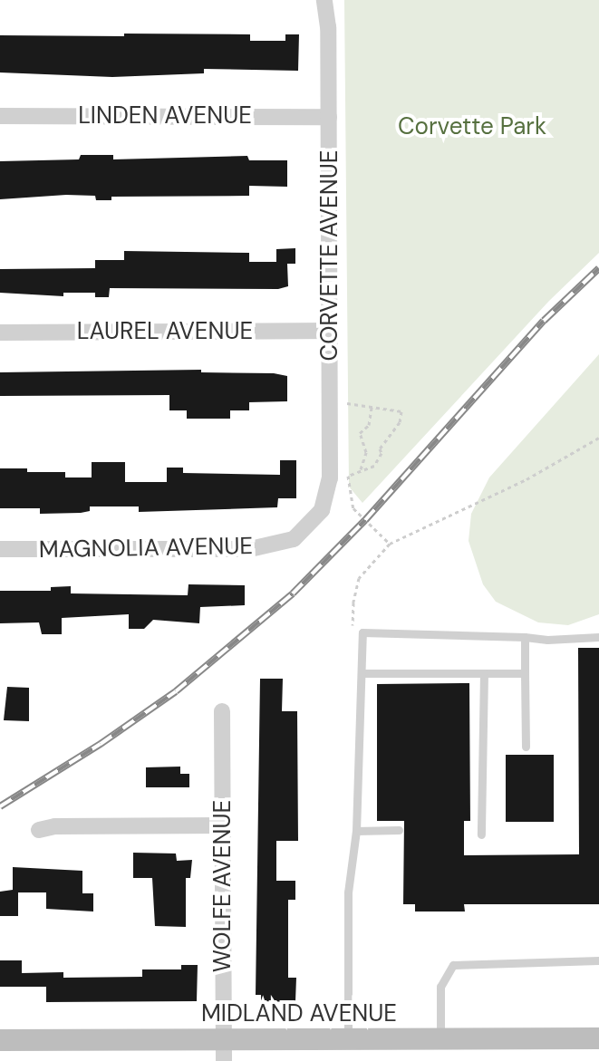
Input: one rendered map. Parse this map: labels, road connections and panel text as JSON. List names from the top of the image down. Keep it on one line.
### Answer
{"streets":{"main road":["MIDLAND AVENUE"],"street":["LINDEN AVENUE","CORVETTE AVENUE","LAUREL AVENUE","MAGNOLIA AVENUE","WOLFE AVENUE"]},"crossings":[["LINDEN AVENUE","CORVETTE AVENUE"],["CORVETTE AVENUE","LAUREL AVENUE"],["CORVETTE AVENUE","MAGNOLIA AVENUE"],["WOLFE AVENUE","MIDLAND AVENUE"]],"parks":["Corvette Park"]}
